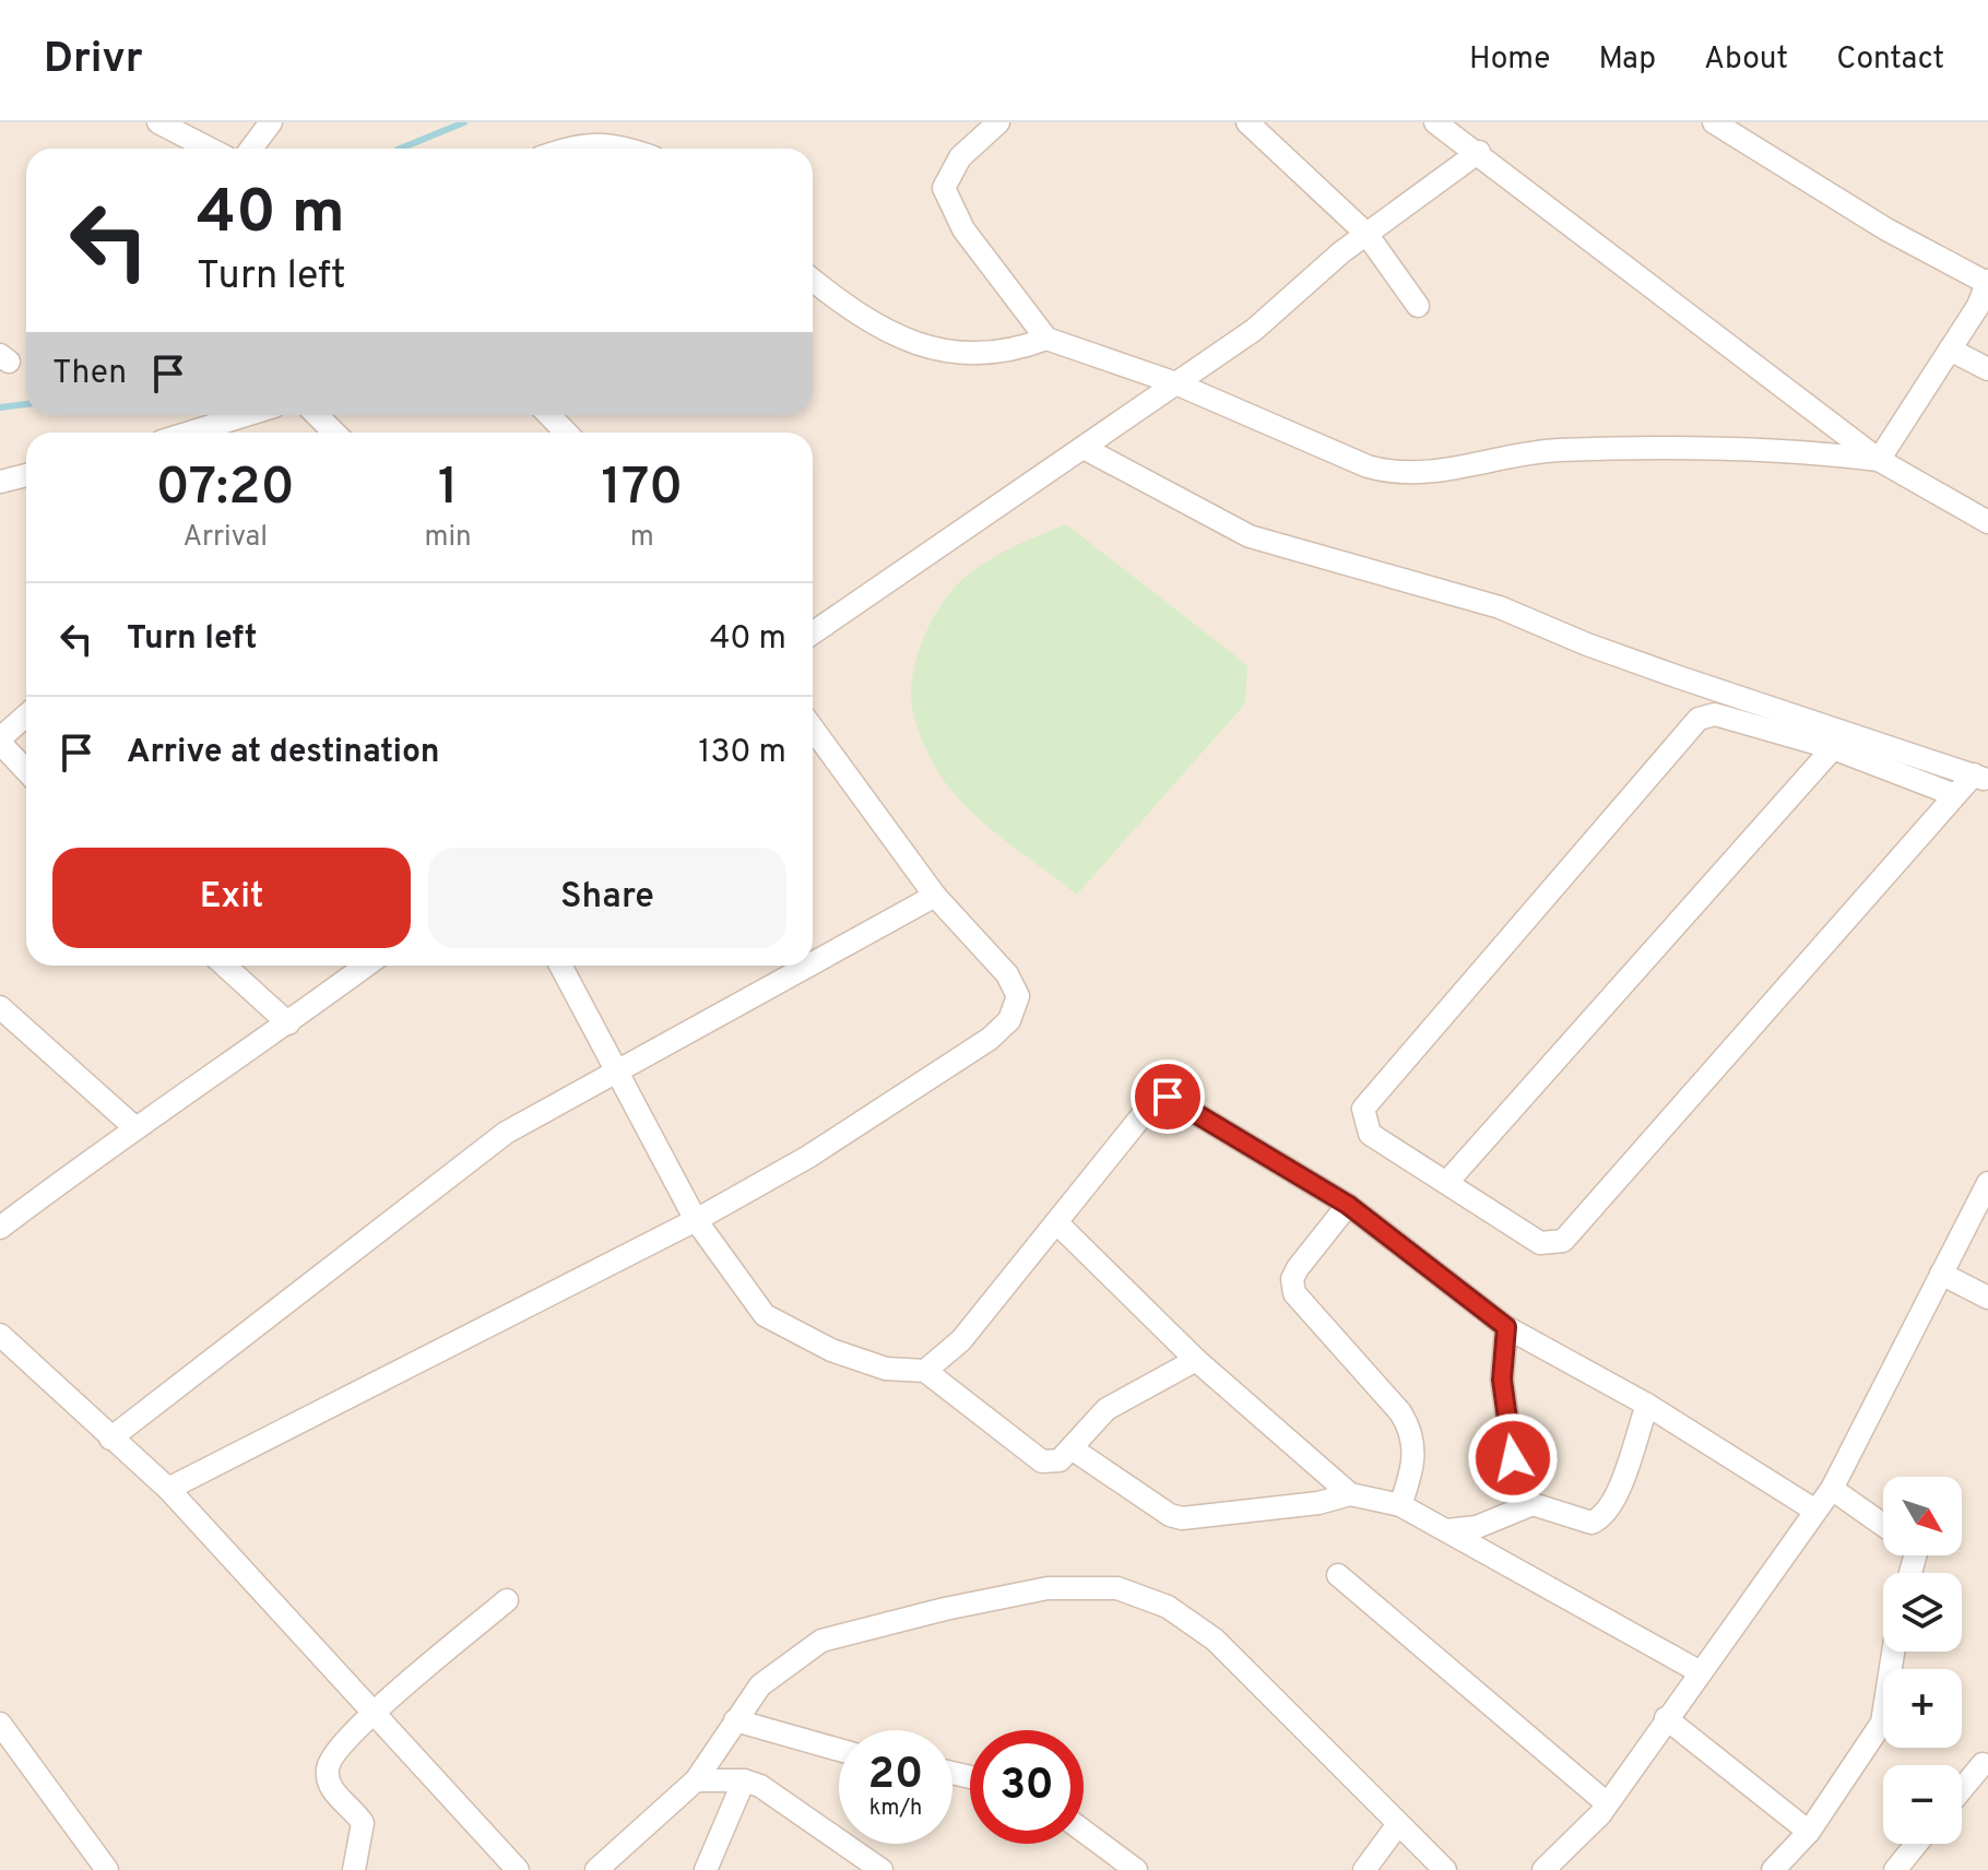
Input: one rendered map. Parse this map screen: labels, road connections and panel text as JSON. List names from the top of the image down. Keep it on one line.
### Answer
{"north":"bottom right","page":{"header":"Drivr","nav":["Home","Map","About","Contact"],"turn":["40 m","Turn left"],"then":"Then","eta":["07:20","Arrival","1","min","170","m"],"list":[{"name":"Turn left","value":"40 m"},{"name":"Arrive at destination","value":"130 m"}],"buttons":["Exit","Share"],"map_buttons":["+","−"],"speed":"20 km/h","limit":"30"}}
